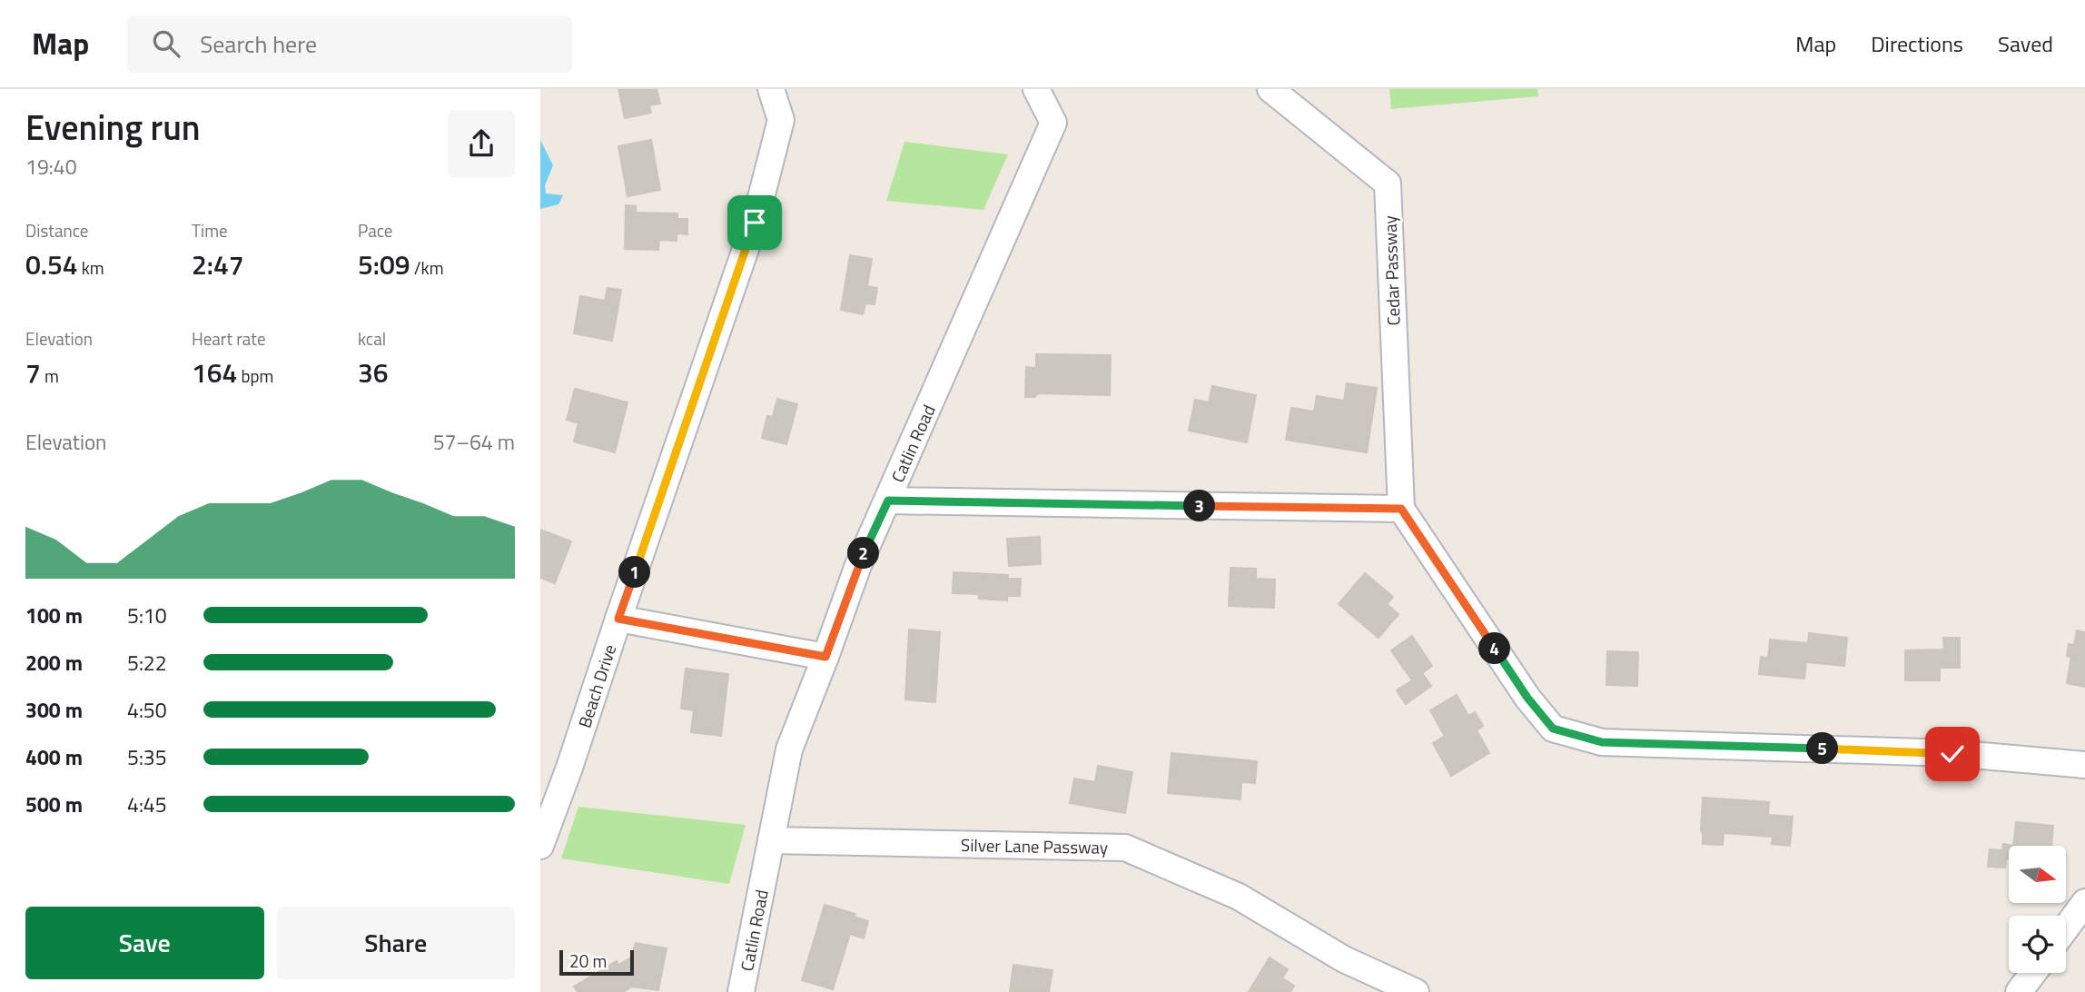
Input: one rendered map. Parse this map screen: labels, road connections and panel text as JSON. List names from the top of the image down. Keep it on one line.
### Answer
{"streets":{"street":["Cedar Passway","Catlin Road","Beach Drive","Silver Lane Passway"]},"crossings":[["Catlin Road","Silver Lane Passway"]],"scale_bar":"20 m","north":"right","page":{"header":"Map","search":"Search here","nav":["Map","Directions","Saved"],"heading":["Evening run","19:40"],"stats":[["Distance","0.54 km"],["Time","2:47"],["Pace","5:09 /km"],["Elevation","7 m"],["Heart rate","164 bpm"],["kcal","36"]],"chart":["Elevation","57–64 m"],"pins":["3","2","1","4","5"],"list":[{"name":"100 m","note":"5:10"},{"name":"200 m","note":"5:22"},{"name":"300 m","note":"4:50"},{"name":"400 m","note":"5:35"},{"name":"500 m","note":"4:45"}],"buttons":["Save","Share"],"scale":"20 m"}}
